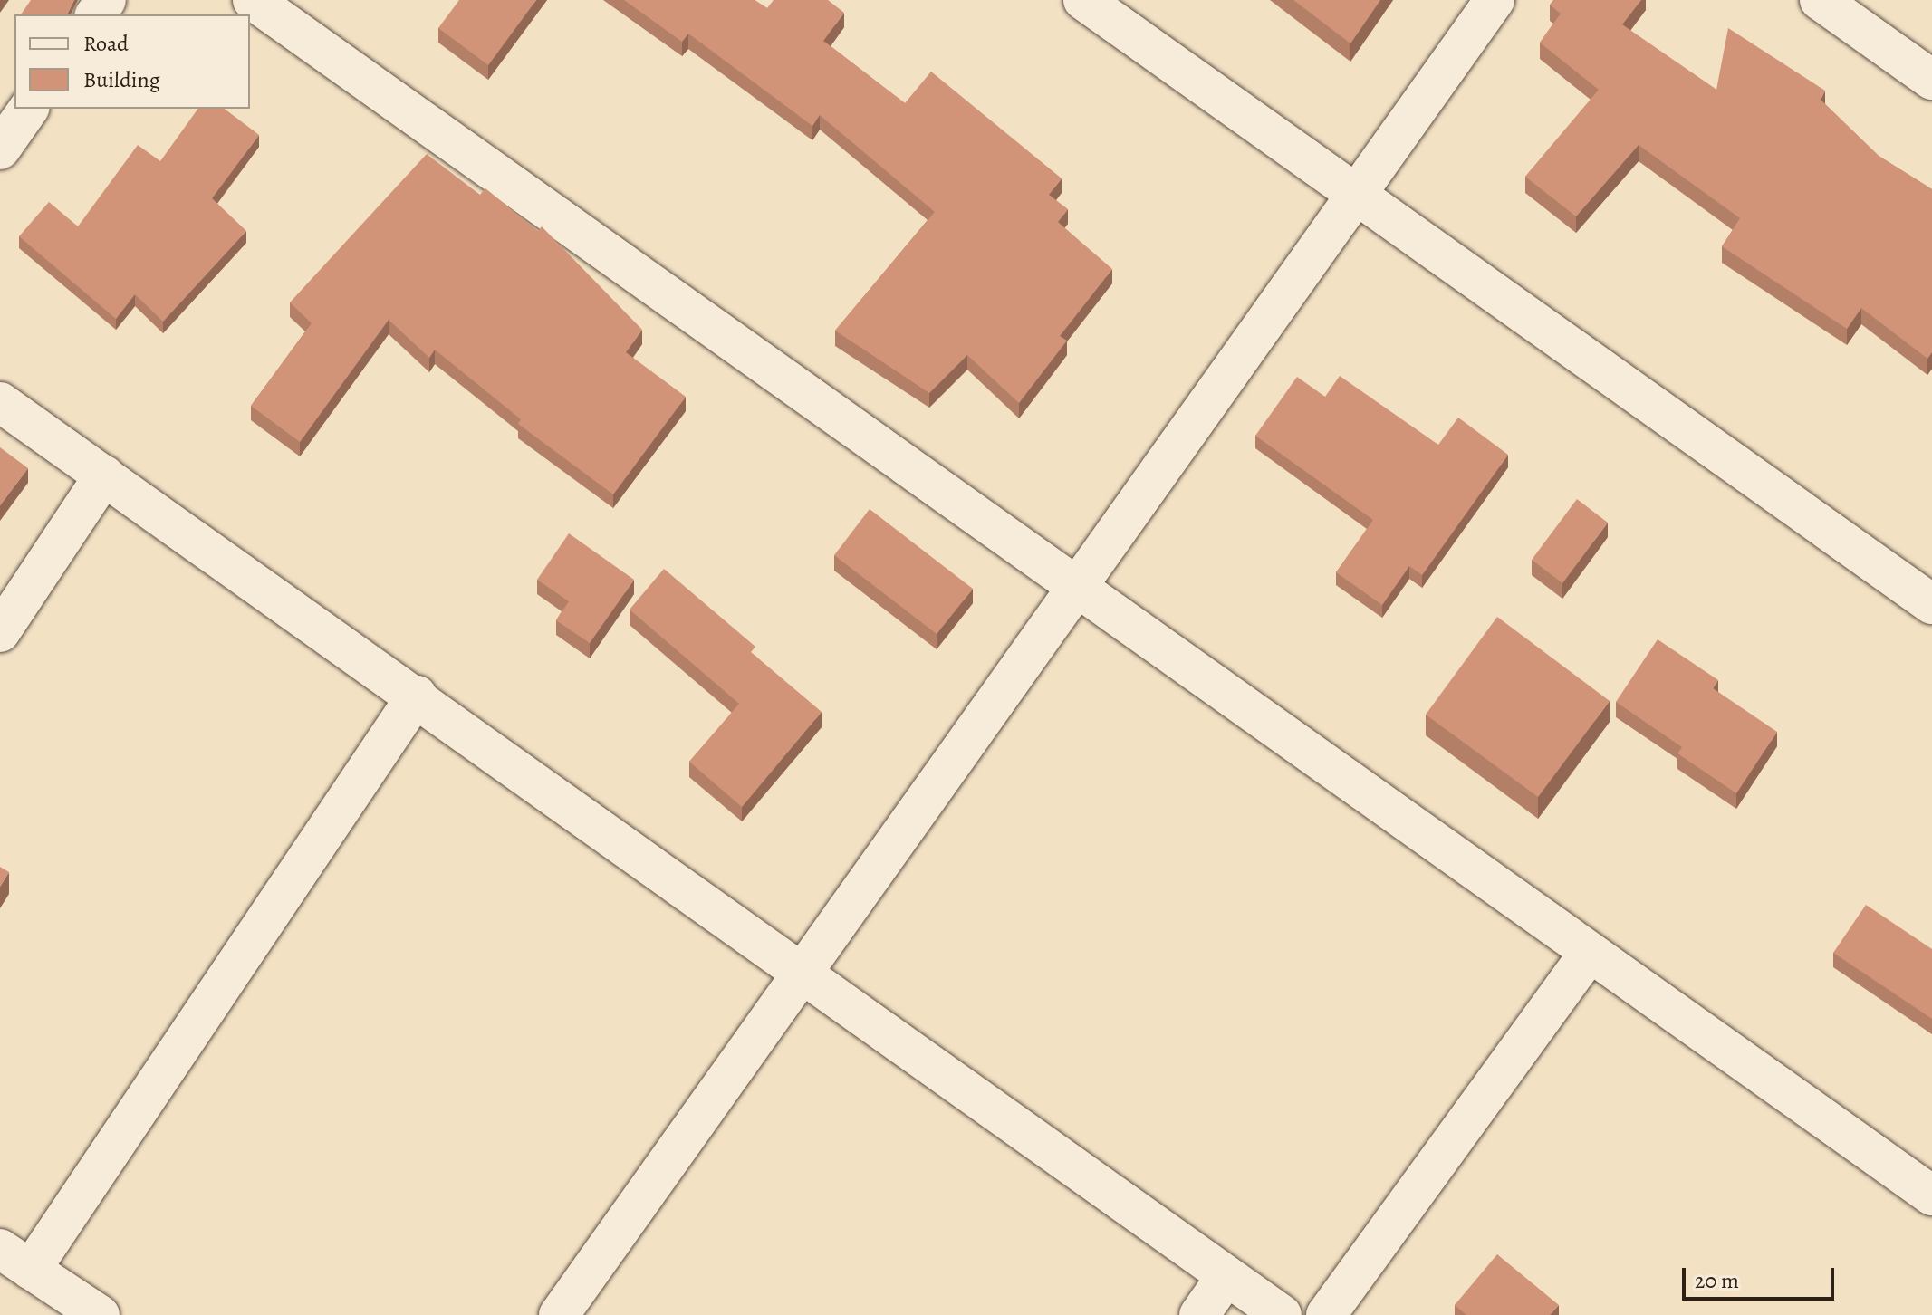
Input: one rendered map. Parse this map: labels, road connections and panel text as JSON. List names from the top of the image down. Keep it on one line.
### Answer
{"legend":["Road","Building"],"scale_bar":"20 m"}
